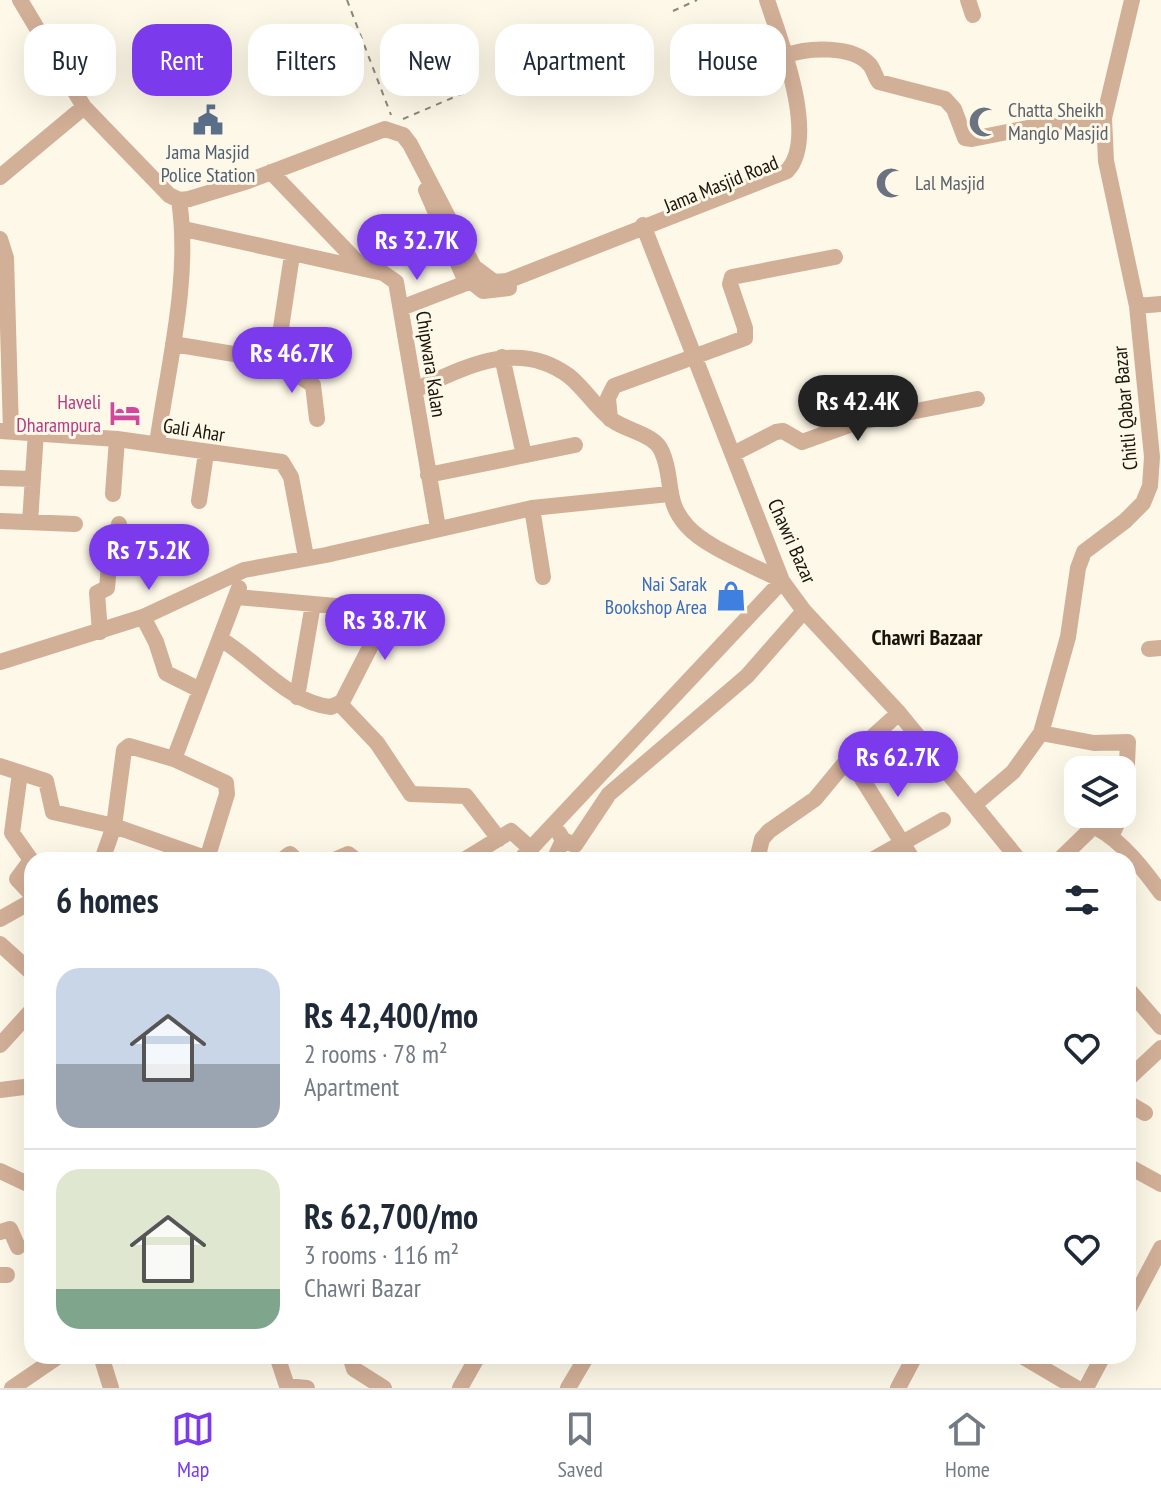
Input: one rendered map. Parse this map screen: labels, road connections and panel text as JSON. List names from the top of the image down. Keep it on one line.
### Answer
{"streets":{"street":["Jama Masjid Road","Chipwara Kalan","Chitli Qabar Bazar","Gali Ahar","Chawri Bazar"]},"crossings":[["Jama Masjid Road","Chawri Bazar"],["Chitli Qabar Bazar","Chawri Bazar"]],"districts":["Chawri Bazaar"],"places":{"public building":["Jama Masjid Police Station"],"mosque":["Chatta Sheikh Manglo Masjid","Lal Masjid"],"hotel":["Haveli Dharampura"],"shop":["Nai Sarak Bookshop Area"]},"page":{"chip":["Buy","Rent","Filters","New","Apartment","House"],"price":["Rs 32.7K","Rs 46.7K","Rs 42.4K","Rs 75.2K","Rs 38.7K","Rs 62.7K"],"heading":"6 homes","list":[{"name":"Rs 42,400/mo","note":"2 rooms · 78 m² · Apartment"},{"name":"Rs 62,700/mo","note":"3 rooms · 116 m² · Chawri Bazar"}],"tabs":["Map","Saved","Home"]}}
